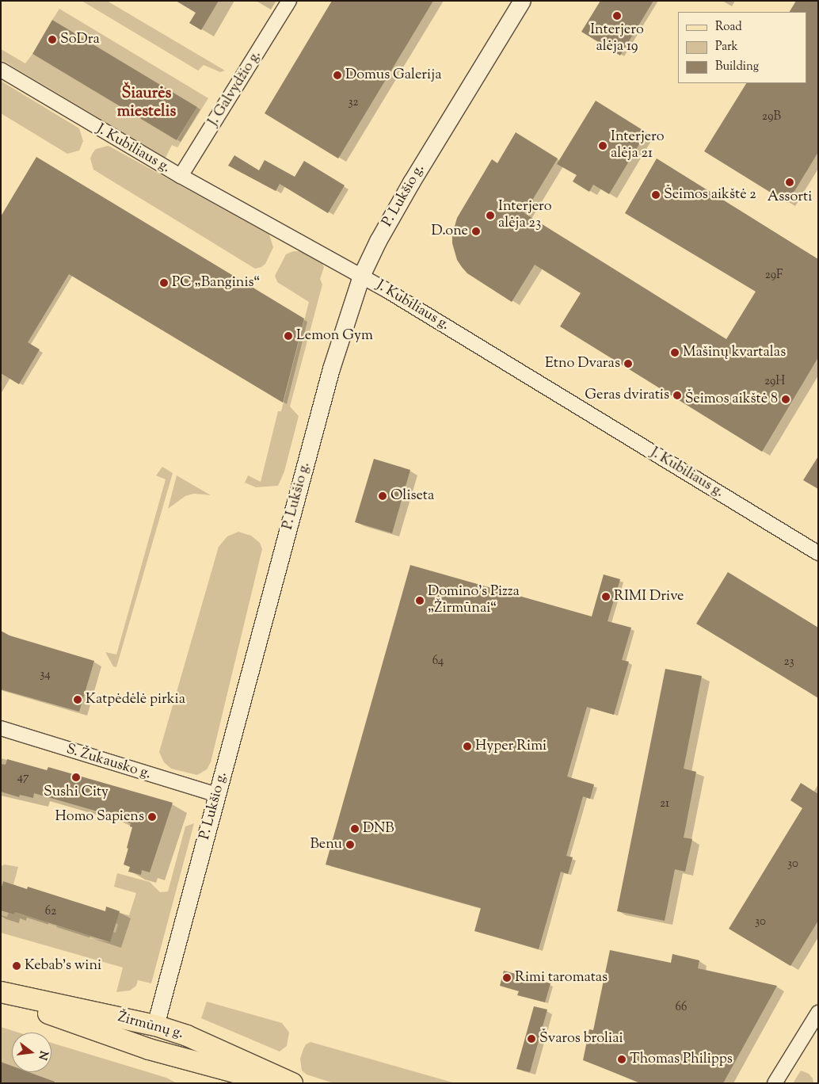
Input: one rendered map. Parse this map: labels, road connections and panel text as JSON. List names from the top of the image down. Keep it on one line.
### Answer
{"streets":{"main road":["Žirmūnų g."],"street":["J. Galvydžio g.","J. Kubiliaus g.","P. Lukšio g.","S. Žukausko g."]},"crossings":[["J. Galvydžio g.","J. Kubiliaus g."],["J. Kubiliaus g.","P. Lukšio g."],["P. Lukšio g.","S. Žukausko g."],["P. Lukšio g.","Žirmūnų g."]],"districts":["Šiaurės miestelis"],"places":["Interjero alėja 19","SoDra","Domus Galerija","Interjero alėja 21","Assorti","Šeimos aikštė 2","Interjero alėja 23","D.one","PC „Banginis“","Lemon Gym","Mašinų kvartalas","Etno Dvaras","Geras dviratis","Šeimos aikštė 8","Oliseta","RIMI Drive","Domino's Pizza „Žirmūnai“","Katpėdėlė pirkia","Hyper Rimi","Sushi City","Homo Sapiens","DNB","Benu","Kebab's wini","Rimi taromatas","Švaros broliai","Thomas Philipps"],"house_numbers":["32","29B","29F","29H","64","23","34","47","21","30","62","30","66"],"legend":["Road","Park","Building"],"north":"right"}
